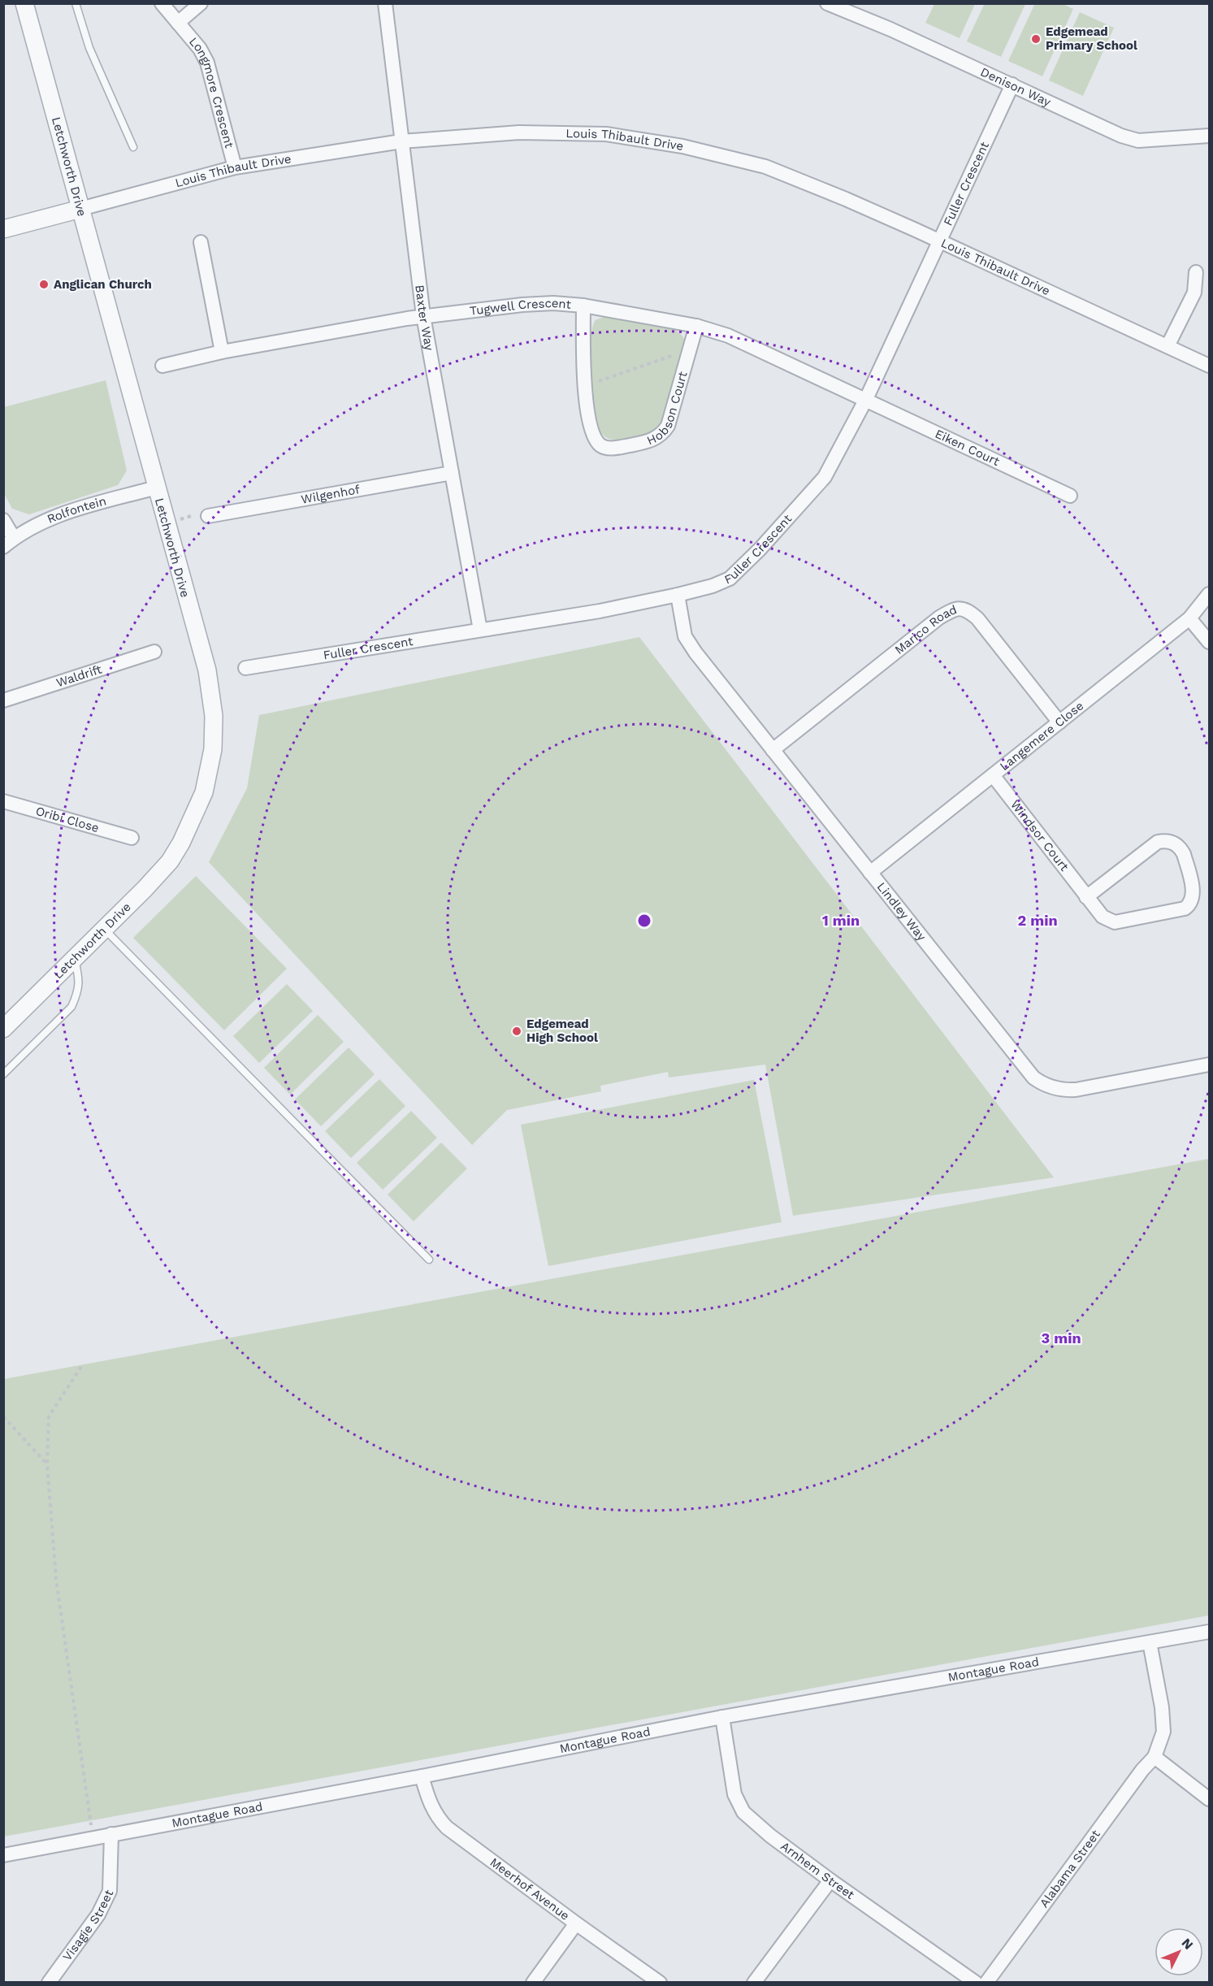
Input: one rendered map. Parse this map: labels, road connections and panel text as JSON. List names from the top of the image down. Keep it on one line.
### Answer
{"streets":{"street":["Denison Way","Longmore Crescent","Louis Thibault Drive","Letchworth Drive","Fuller Crescent","Tugwell Crescent","Baxter Way","Hobson Court","Eiken Court","Wilgenhof","Rolfontein","Marico Road","Waldrift","Langemere Close","Oribi Close","Windsor Court","Lindley Way","Montague Road","Alabama Street","Arnhem Street","Meerhof Avenue","Visagie Street"]},"crossings":[["Denison Way","Fuller Crescent"],["Longmore Crescent","Louis Thibault Drive"],["Louis Thibault Drive","Letchworth Drive"],["Louis Thibault Drive","Fuller Crescent"],["Louis Thibault Drive","Baxter Way"],["Letchworth Drive","Rolfontein"],["Fuller Crescent","Tugwell Crescent"],["Fuller Crescent","Baxter Way"],["Fuller Crescent","Eiken Court"],["Fuller Crescent","Lindley Way"],["Tugwell Crescent","Baxter Way"],["Tugwell Crescent","Hobson Court"],["Tugwell Crescent","Eiken Court"],["Baxter Way","Wilgenhof"],["Marico Road","Langemere Close"],["Marico Road","Lindley Way"],["Langemere Close","Windsor Court"],["Langemere Close","Lindley Way"],["Montague Road","Alabama Street"],["Montague Road","Arnhem Street"],["Montague Road","Meerhof Avenue"],["Montague Road","Visagie Street"]],"places":["Edgemead Primary School","Anglican Church","Edgemead High School"],"north":"top right","rings":["1 min","2 min","3 min"]}
